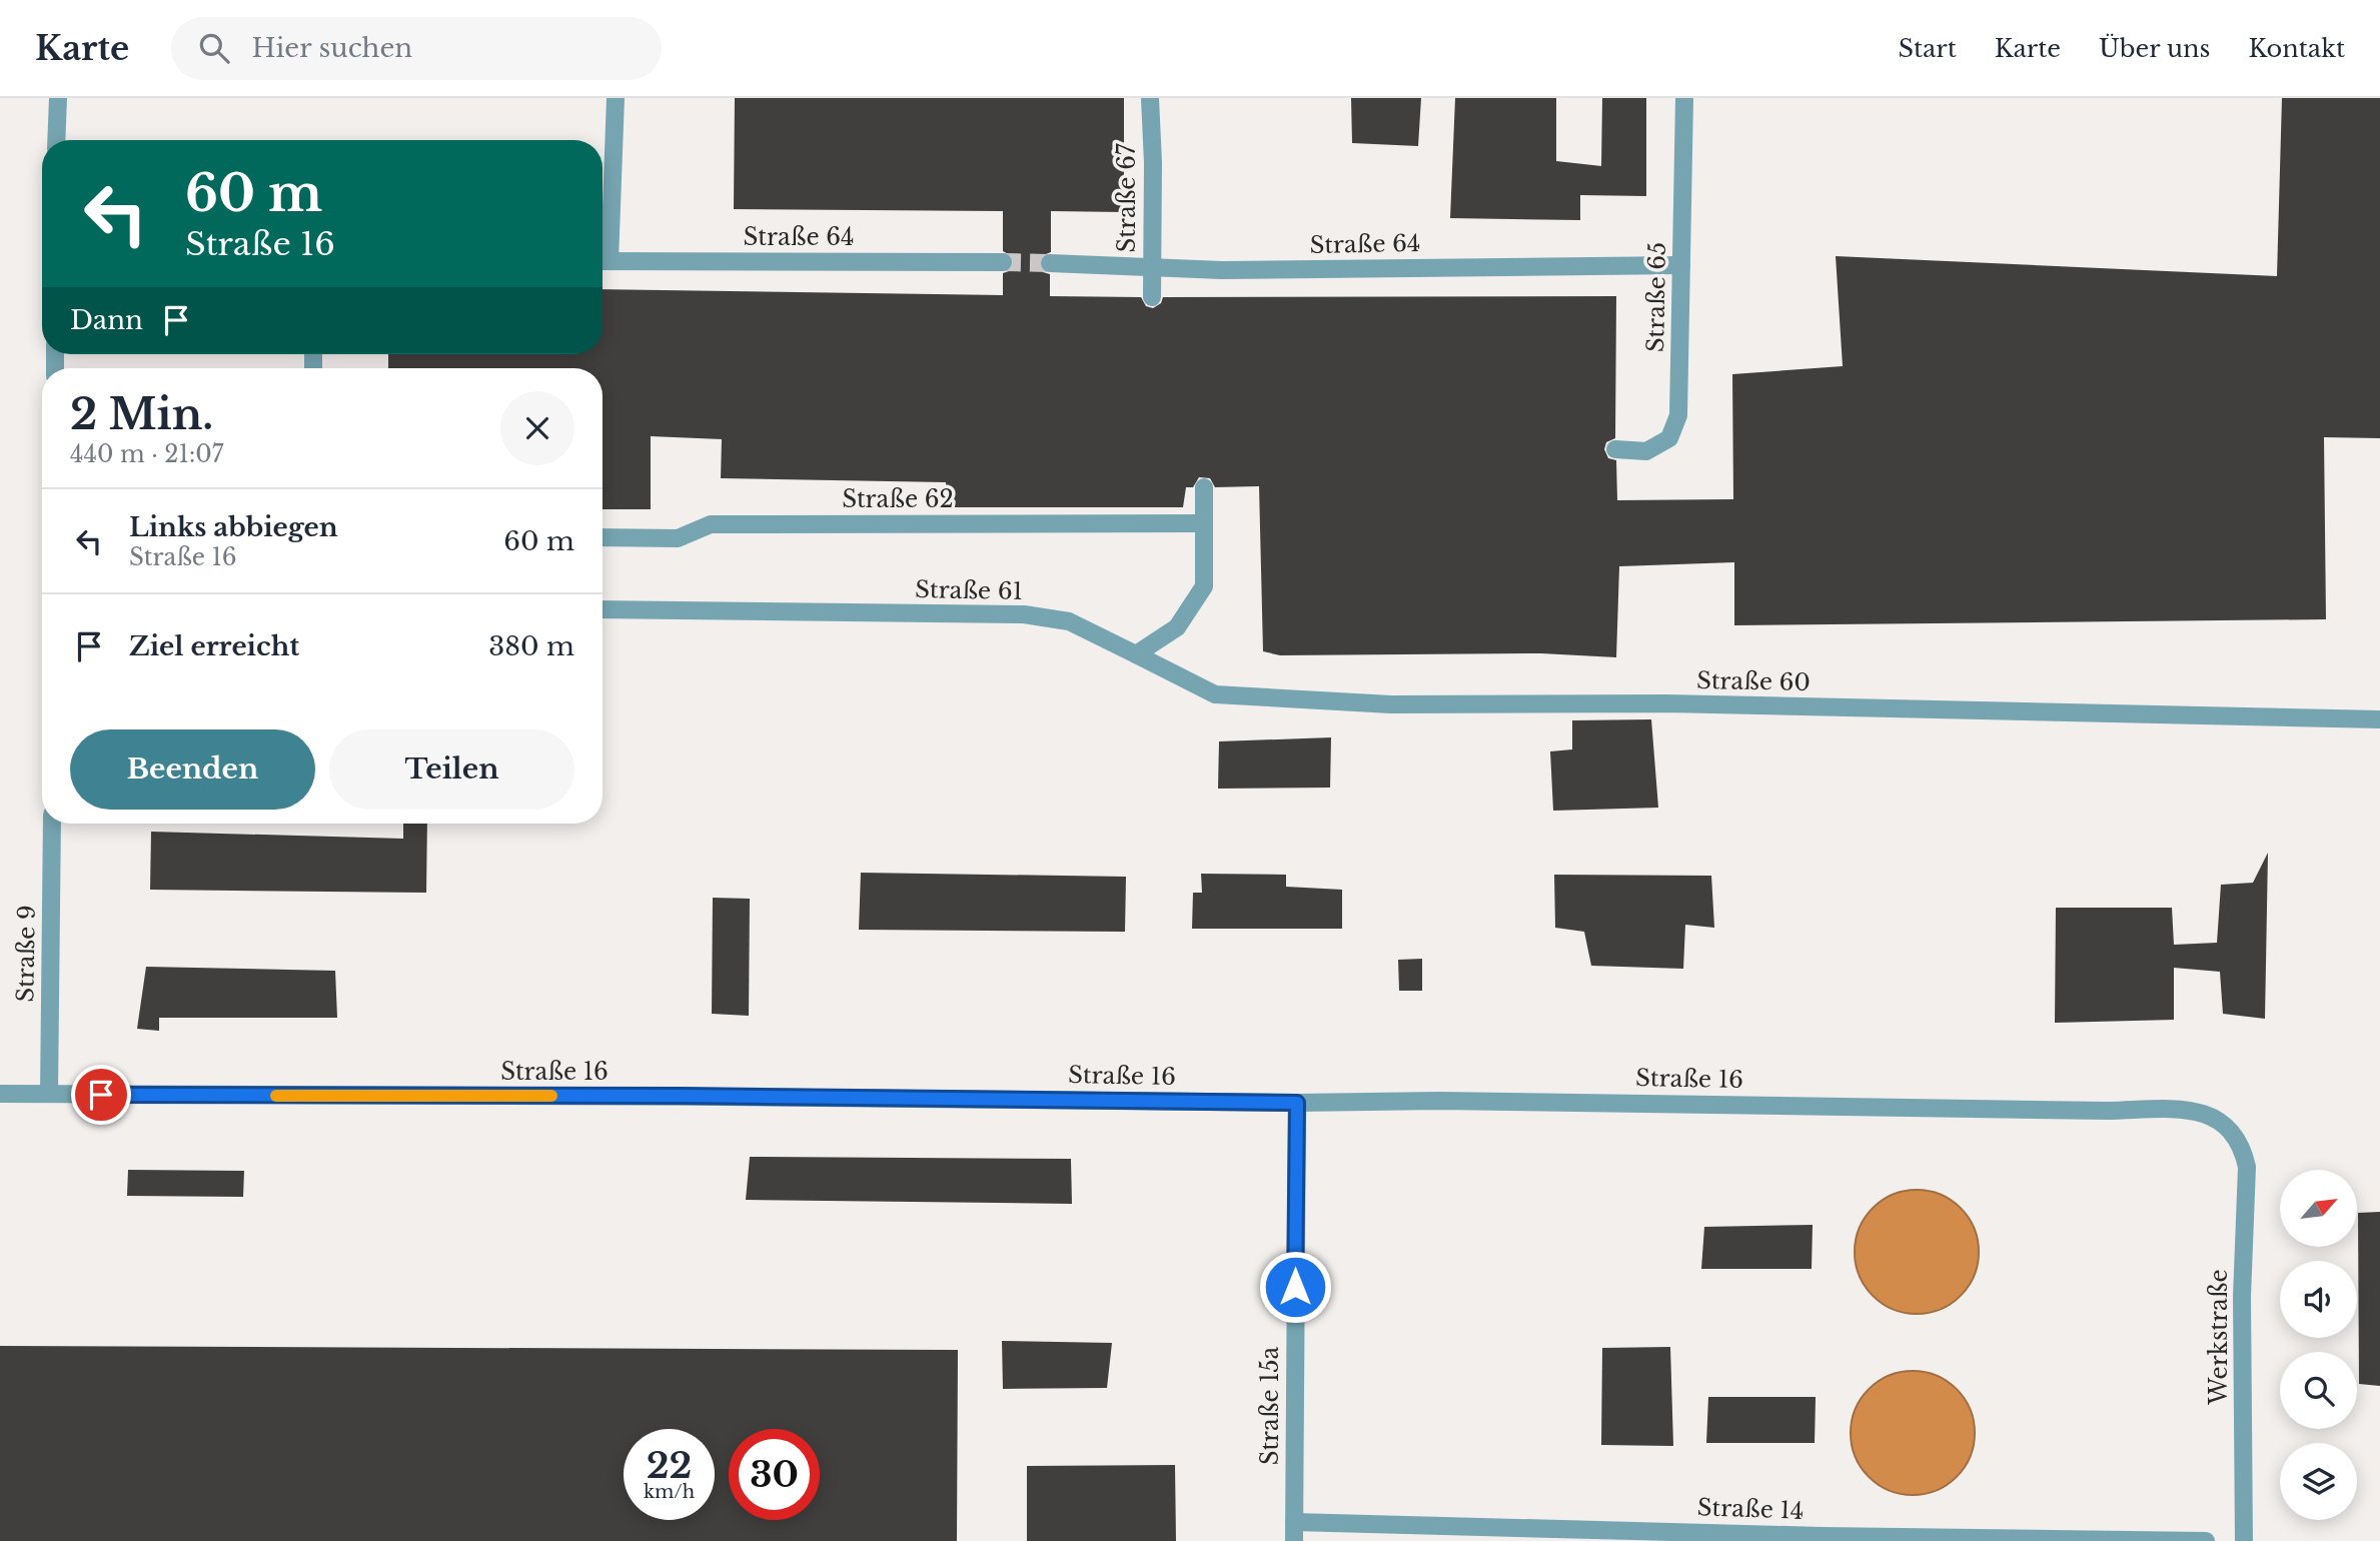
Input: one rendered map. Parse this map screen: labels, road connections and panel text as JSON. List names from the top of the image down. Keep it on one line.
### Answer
{"streets":{"street":["Straße 67","Straße 64","Straße 65","Straße 62","Straße 61","Straße 60","Straße 9","Straße 16","Werkstraße","Straße 15a","Straße 14"]},"crossings":[["Straße 67","Straße 64"],["Straße 64","Straße 65"],["Straße 61","Straße 60"],["Straße 9","Straße 16"],["Straße 16","Werkstraße"],["Straße 16","Straße 15a"],["Straße 15a","Straße 14"]],"north":"top right","page":{"header":"Karte","search":"Hier suchen","nav":["Start","Karte","Über uns","Kontakt"],"turn":["60 m","Straße 16"],"then":"Dann","heading":["2 Min.","440 m · 21:07"],"list":[{"name":"Links abbiegen","note":"Straße 16","value":"60 m"},{"name":"Ziel erreicht","value":"380 m"}],"buttons":["Beenden","Teilen"],"speed":"22 km/h","limit":"30"}}
